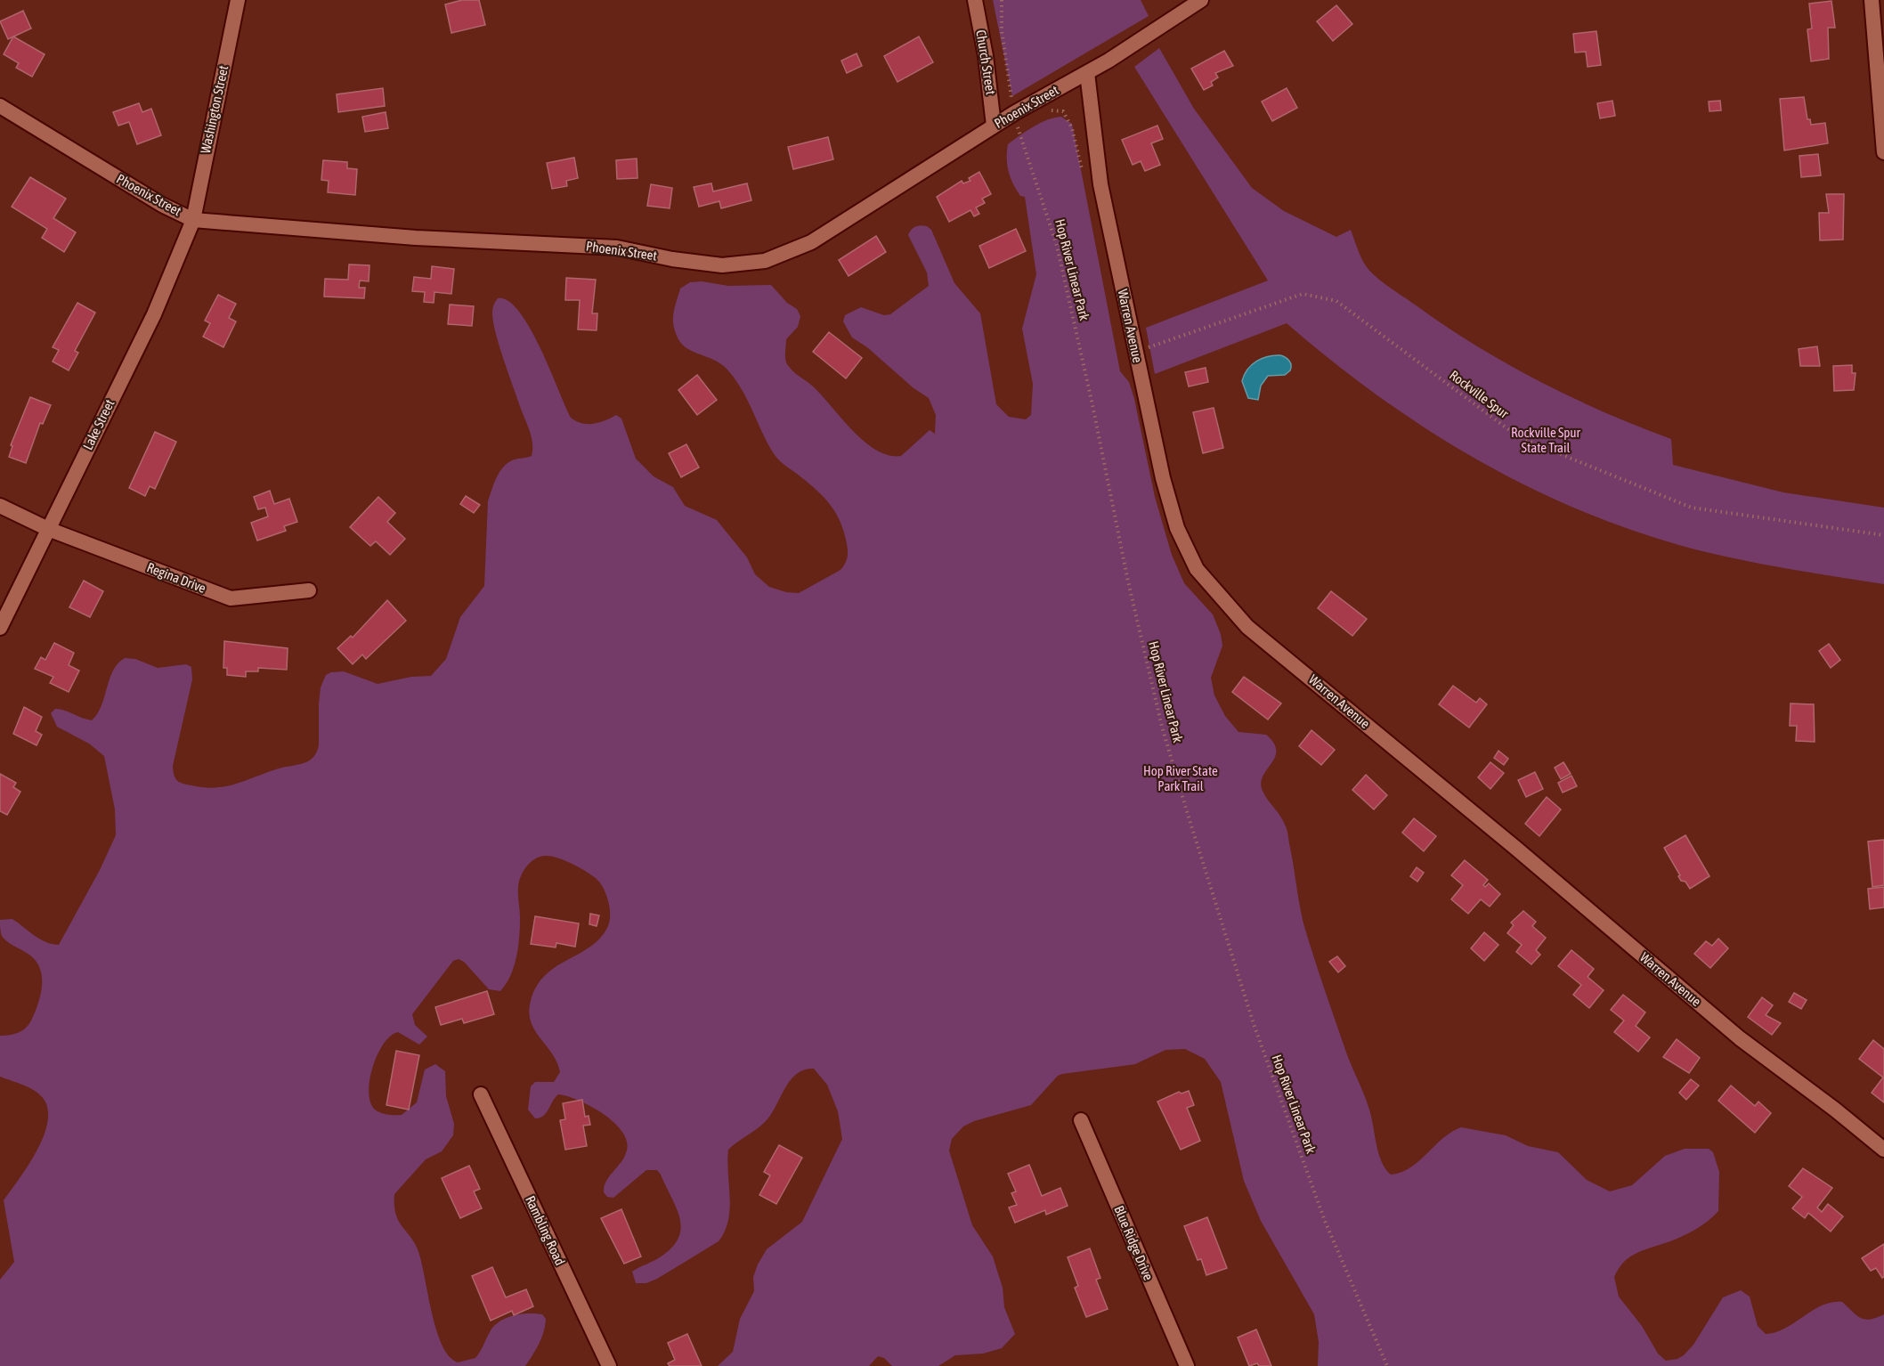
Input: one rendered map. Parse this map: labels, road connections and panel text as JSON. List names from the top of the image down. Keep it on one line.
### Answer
{"streets":{"street":["Church Street","Phoenix Street","Washington Street","Warren Avenue","Lake Street","Regina Drive","Rambling Road","Blue Ridge Drive"],"path":["Hop River Linear Park","Rockville Spur"]},"crossings":[["Church Street","Phoenix Street"],["Phoenix Street","Washington Street"],["Phoenix Street","Warren Avenue"],["Phoenix Street","Lake Street"],["Washington Street","Lake Street"],["Lake Street","Regina Drive"]],"parks":["Rockville Spur State Trail","Hop River State Park Trail"]}
